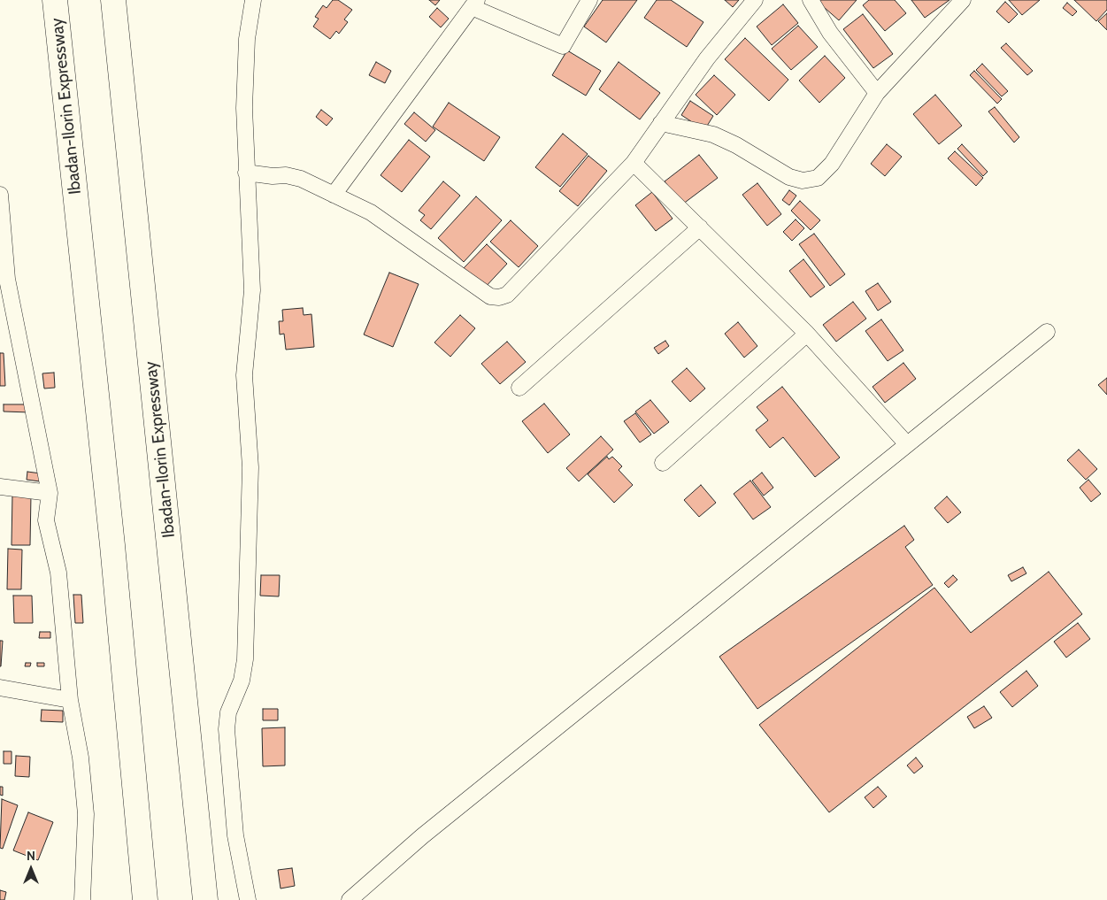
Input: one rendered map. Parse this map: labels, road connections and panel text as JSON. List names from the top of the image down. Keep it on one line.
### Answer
{"streets":{"highway":["Ibadan-Ilorin Expressway"]},"north":"top"}
